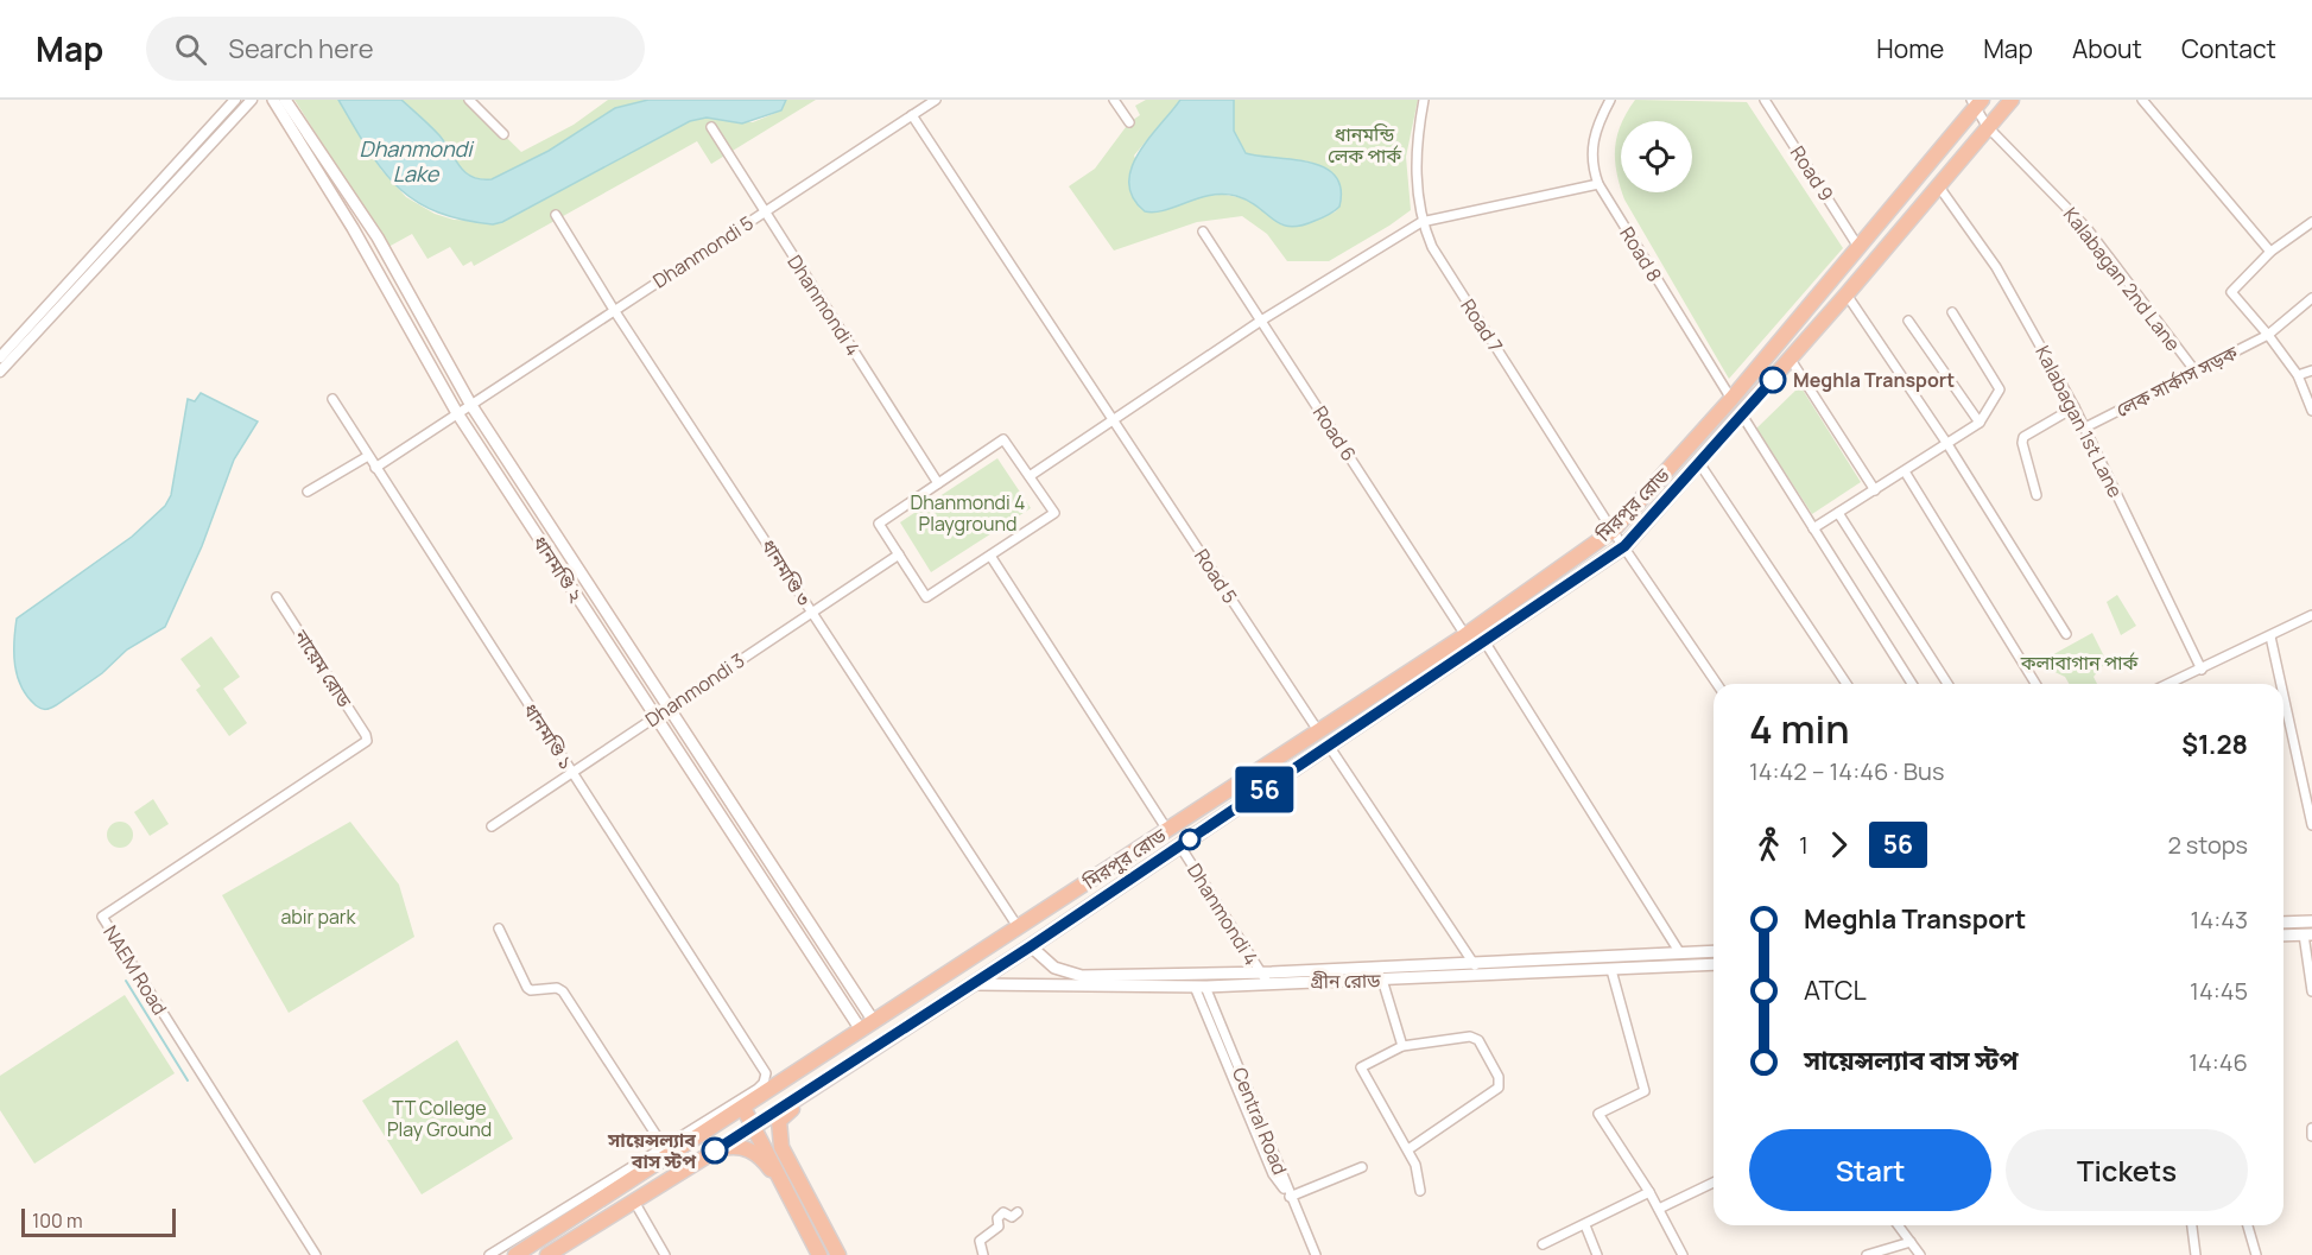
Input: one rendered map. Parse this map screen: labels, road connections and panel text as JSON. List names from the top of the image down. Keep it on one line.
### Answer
{"streets":{"highway":["মিরপুর রোড"],"main road":["ধানমণ্ডি ২","গ্রীন রোড"],"street":["Road 9","Dhanmondi 5","Road 8","Kalabagan 2nd Lane","Dhanmondi 4","Road 7","লেক সার্কাস সড়ক","Kalabagan 1st Lane","Road 6","ধানমণ্ডি ৩","Road 5","নায়েম রোড","Dhanmondi 3","ধানমণ্ডি ১","NAEM Road","Central Road"]},"crossings":[["Road 9","মিরপুর রোড"],["Dhanmondi 5","Dhanmondi 4"],["Dhanmondi 5","ধানমণ্ডি ২"],["Dhanmondi 5","ধানমণ্ডি ৩"],["Dhanmondi 5","Road 5"],["Road 8","মিরপুর রোড"],["Kalabagan 2nd Lane","লেক সার্কাস সড়ক"],["Kalabagan 2nd Lane","মিরপুর রোড"],["Dhanmondi 4","মিরপুর রোড"],["Dhanmondi 4","গ্রীন রোড"],["Road 7","মিরপুর রোড"],["লেক সার্কাস সড়ক","Kalabagan 1st Lane"],["Kalabagan 1st Lane","মিরপুর রোড"],["Road 6","মিরপুর রোড"],["মিরপুর রোড","ধানমণ্ডি ২"],["মিরপুর রোড","ধানমণ্ডি ৩"],["মিরপুর রোড","Road 5"],["মিরপুর রোড","ধানমণ্ডি ১"],["মিরপুর রোড","গ্রীন রোড"],["ধানমণ্ডি ২","Dhanmondi 3"],["ধানমণ্ডি ৩","Dhanmondi 3"],["নায়েম রোড","NAEM Road"],["Dhanmondi 3","ধানমণ্ডি ১"],["গ্রীন রোড","Central Road"]],"water":["Dhanmondi Lake"],"parks":["ধানমন্ডি লেক পার্ক","Dhanmondi 4 Playground","কলাবাগান পার্ক","abir park","TT College Play Ground"],"places":["Meghla Transport","সায়েন্সল্যাব বাস স্টপ"],"lines":["bus line 56"],"scale_bar":"100 m","page":{"header":"Map","search":"Search here","nav":["Home","Map","About","Contact"],"on_map":"56","heading":["4 min","14:42 – 14:46 · Bus","$1.28"],"legs":["1","56","2 stops"],"list":[{"name":"Meghla Transport","value":"14:43"},{"name":"ATCL","value":"14:45"},{"name":"সায়েন্সল্যাব বাস স্টপ","value":"14:46"}],"buttons":["Start","Tickets"],"scale":"100 m"}}
